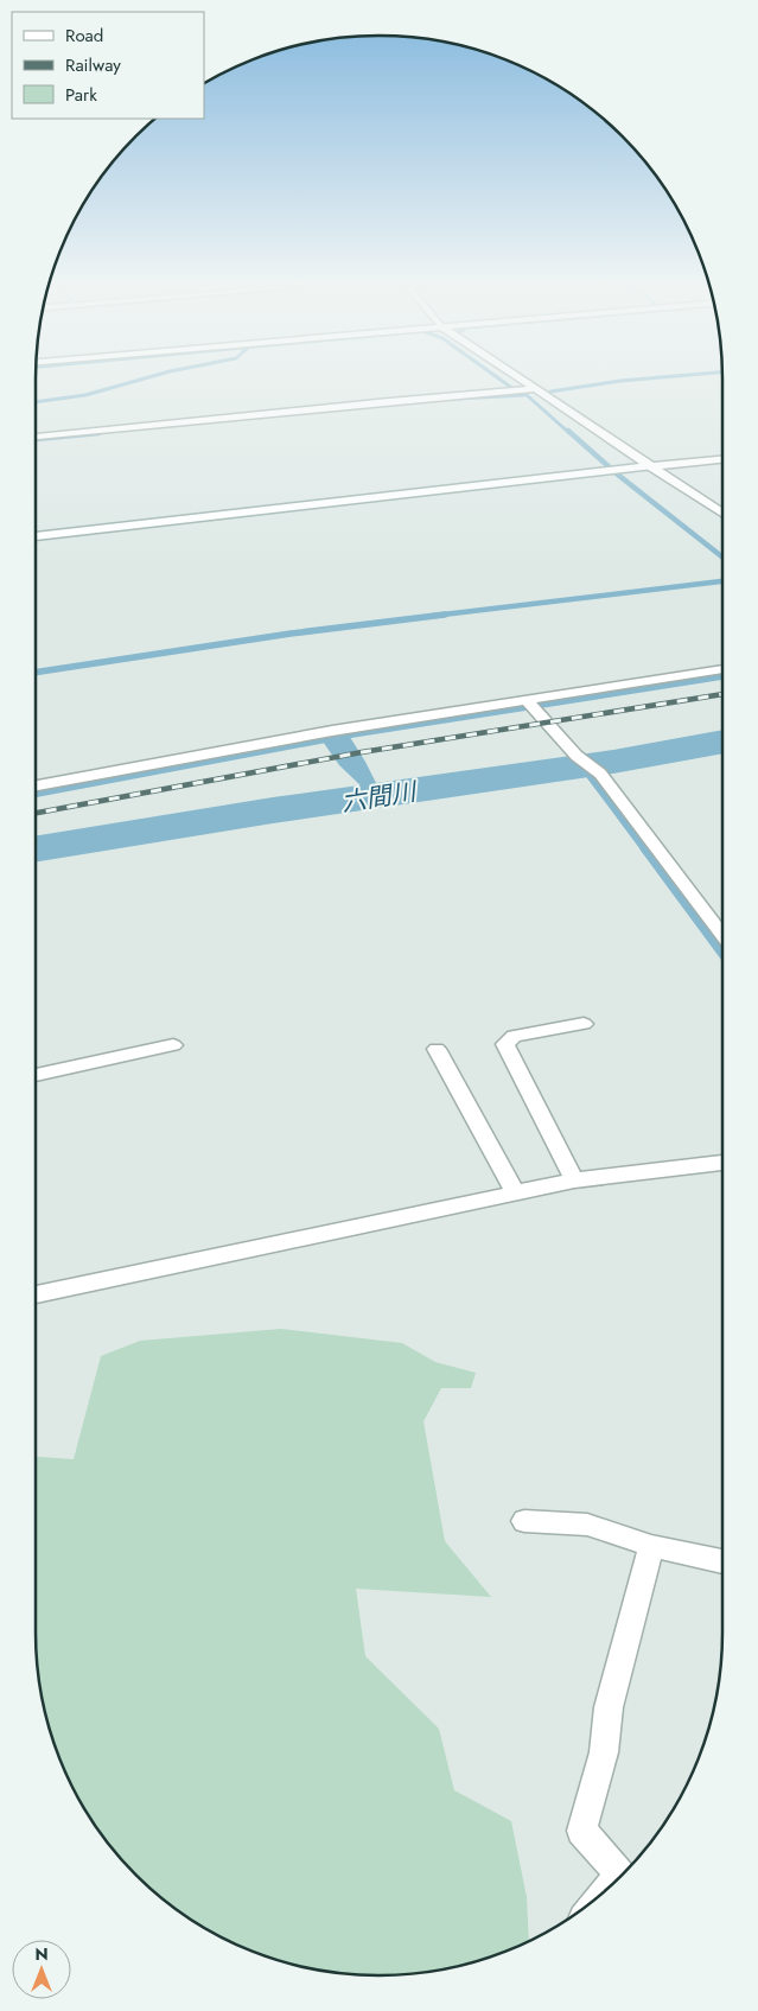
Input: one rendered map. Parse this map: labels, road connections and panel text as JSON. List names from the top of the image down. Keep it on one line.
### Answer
{"water":["六間川"],"legend":["Road","Railway","Park"],"north":"top"}
